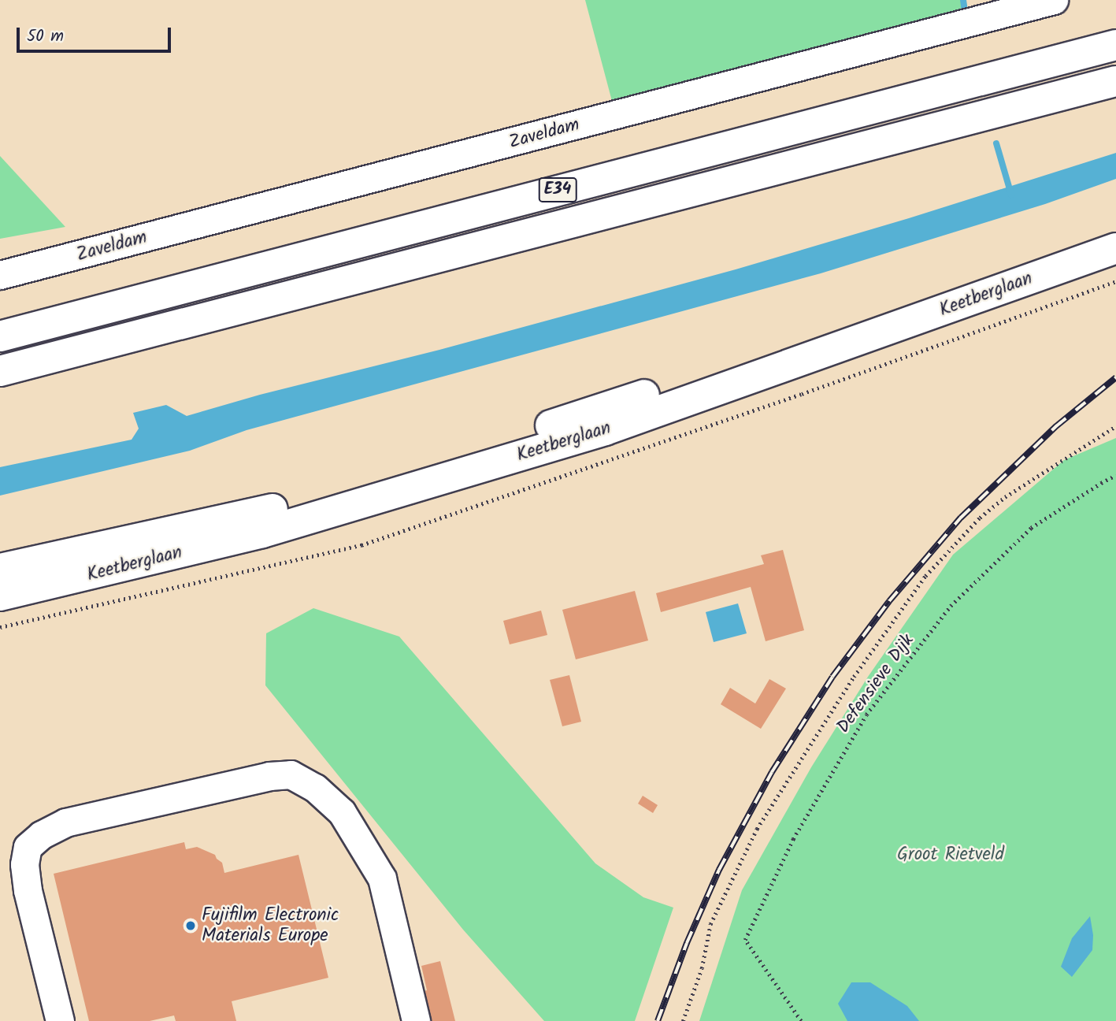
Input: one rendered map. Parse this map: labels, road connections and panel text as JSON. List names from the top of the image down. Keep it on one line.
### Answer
{"streets":{"main road":["E34","Keetberglaan"],"street":["Zaveldam"],"path":["Defensieve Dijk"]},"parks":["Groot Rietveld"],"places":["Fujifilm Electronic Materials Europe"],"scale_bar":"50 m"}
